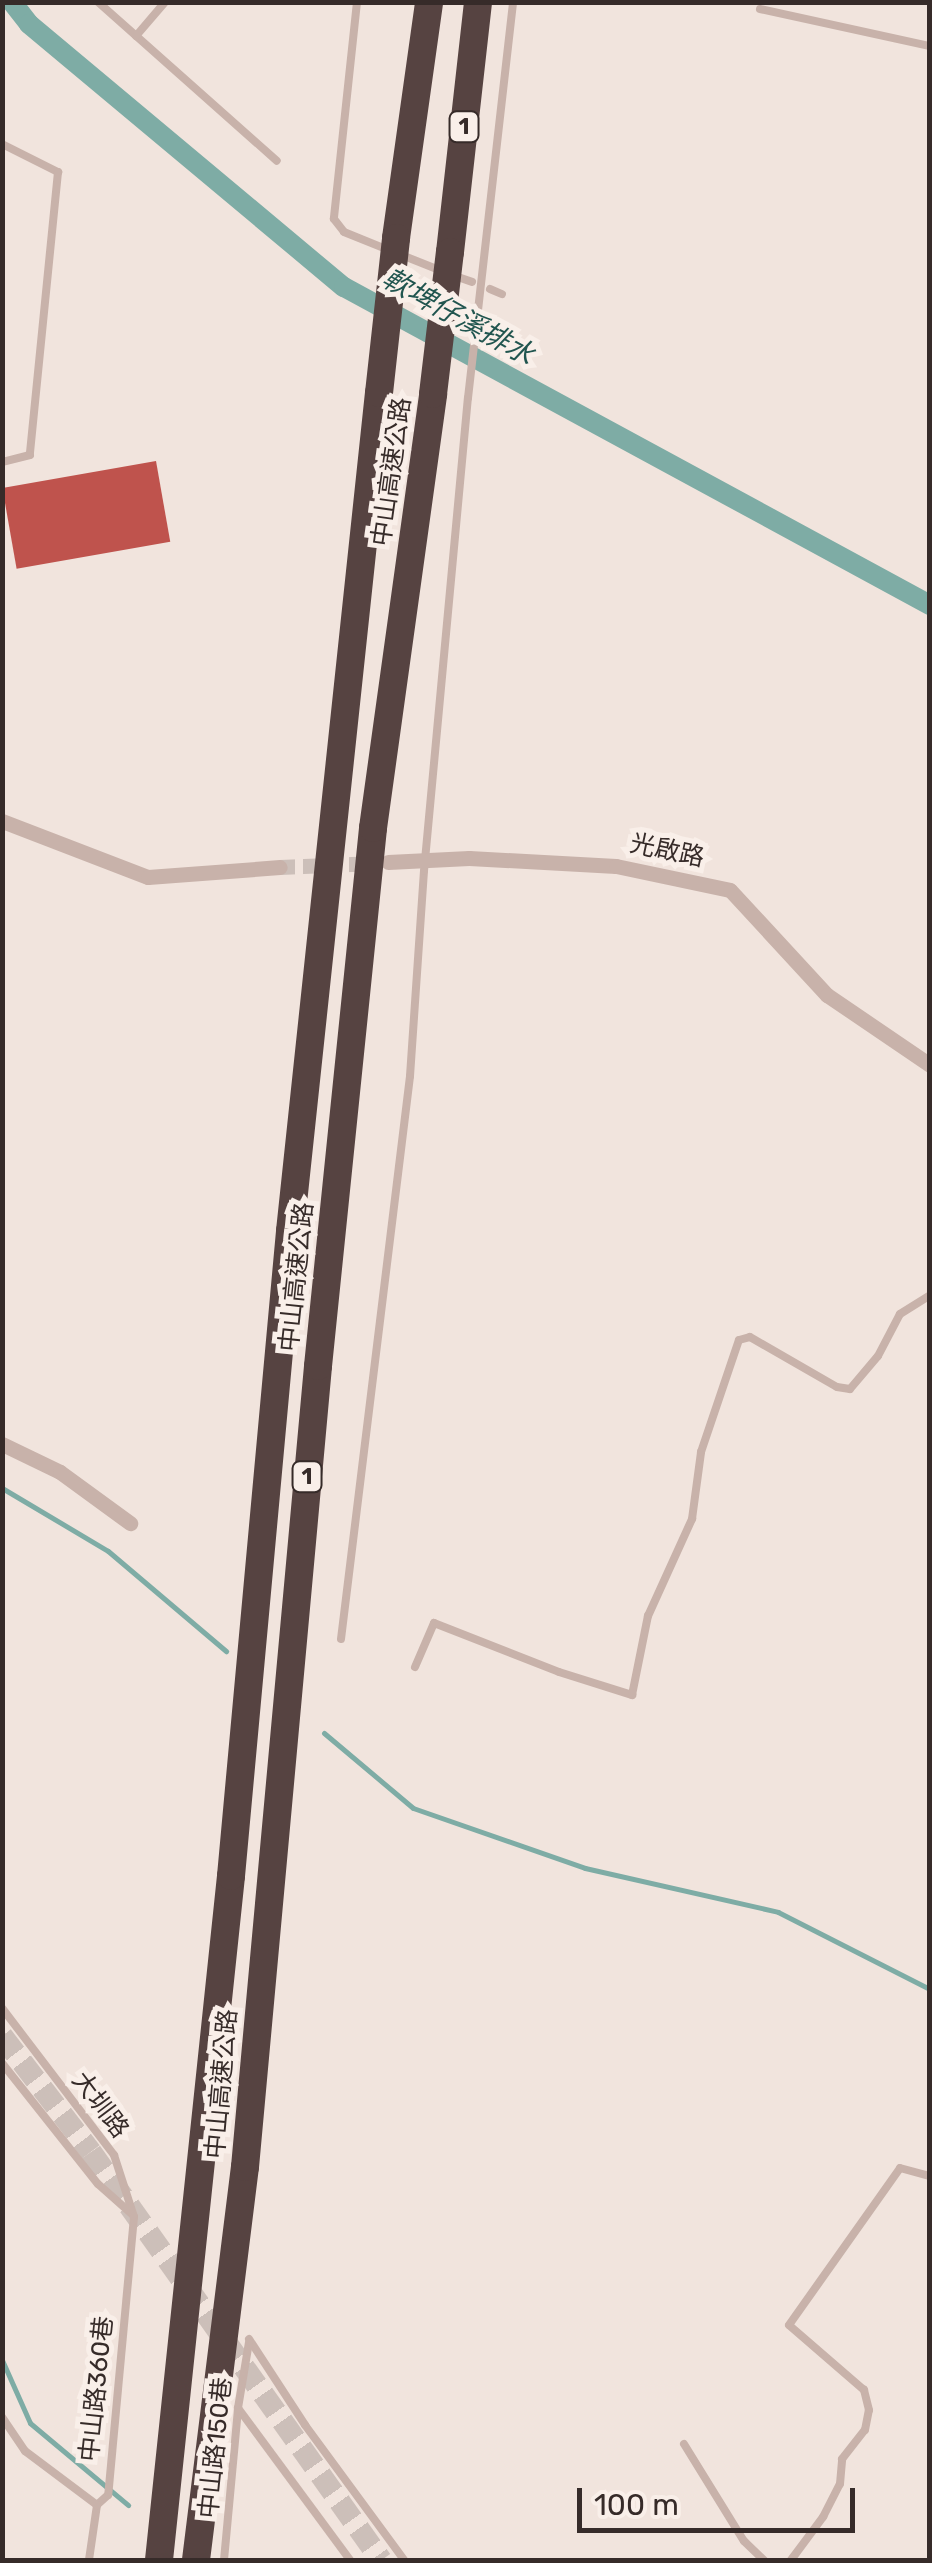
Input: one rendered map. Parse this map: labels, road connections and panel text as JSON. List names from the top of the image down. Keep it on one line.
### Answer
{"streets":{"highway":["1","中山高速公路"],"street":["光啟路"],"lane":["大圳路","中山路360巷","中山路150巷"]},"crossings":[["大圳路","中山路360巷"]],"water":["軟埤仔溪排水"],"scale_bar":"100 m"}
